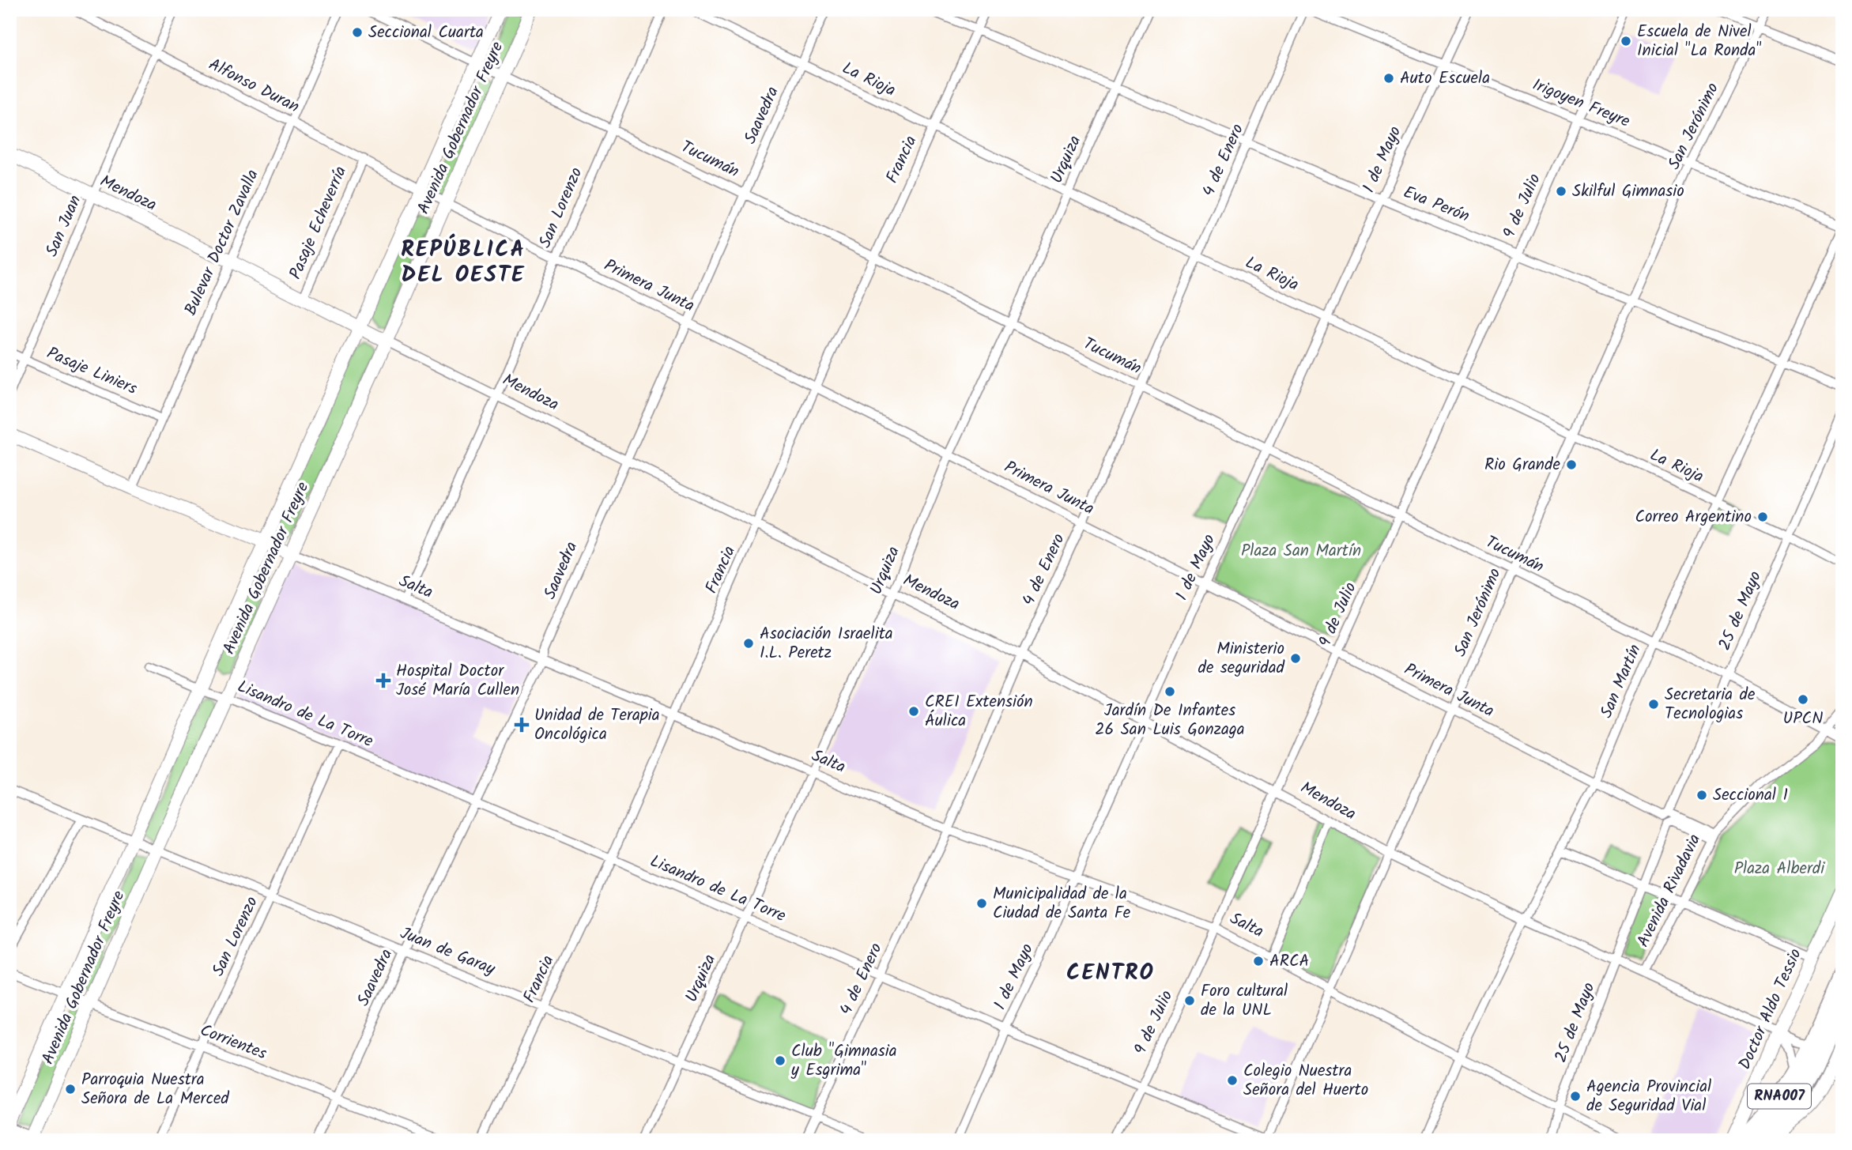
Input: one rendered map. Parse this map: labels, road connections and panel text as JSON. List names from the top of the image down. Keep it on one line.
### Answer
{"streets":{"highway":["RNA007"],"main road":["Avenida Gobernador Freyre","Mendoza","Salta","Doctor Aldo Tessio"],"street":["La Rioja","Alfonso Duran","Irigoyen Freyre","Saavedra","San Jerónimo","Tucumán","Francia","Urquiza","1 de Mayo","4 de Enero","Eva Perón","9 de Julio","San Lorenzo","Pasaje Echeverría","San Juan","Bulevar Doctor Zavalla","Primera Junta","Pasaje Liniers","25 de Mayo","San Martín","Lisandro de La Torre","Avenida Rivadavia","Juan de Garay","Corrientes"]},"crossings":[["La Rioja","Saavedra"],["La Rioja","San Jerónimo"],["La Rioja","Francia"],["La Rioja","Urquiza"],["La Rioja","1 de Mayo"],["La Rioja","4 de Enero"],["La Rioja","9 de Julio"],["La Rioja","25 de Mayo"],["La Rioja","San Martín"],["Alfonso Duran","Avenida Gobernador Freyre"],["Alfonso Duran","Pasaje Echeverría"],["Alfonso Duran","San Juan"],["Alfonso Duran","Bulevar Doctor Zavalla"],["Alfonso Duran","Primera Junta"],["Irigoyen Freyre","San Jerónimo"],["Irigoyen Freyre","1 de Mayo"],["Irigoyen Freyre","4 de Enero"],["Irigoyen Freyre","9 de Julio"],["Irigoyen Freyre","San Martín"],["Saavedra","Tucumán"],["Saavedra","Mendoza"],["Saavedra","Primera Junta"],["Saavedra","Salta"],["Saavedra","Lisandro de La Torre"],["Saavedra","Juan de Garay"],["Saavedra","Corrientes"],["San Jerónimo","Tucumán"],["San Jerónimo","Mendoza"],["San Jerónimo","Eva Perón"],["San Jerónimo","Primera Junta"],["San Jerónimo","Salta"],["San Jerónimo","Lisandro de La Torre"],["Avenida Gobernador Freyre","Tucumán"],["Avenida Gobernador Freyre","Mendoza"],["Avenida Gobernador Freyre","Primera Junta"],["Avenida Gobernador Freyre","Salta"],["Avenida Gobernador Freyre","Lisandro de La Torre"],["Avenida Gobernador Freyre","Juan de Garay"],["Avenida Gobernador Freyre","Corrientes"],["Tucumán","Francia"],["Tucumán","Urquiza"],["Tucumán","1 de Mayo"],["Tucumán","4 de Enero"],["Tucumán","9 de Julio"],["Tucumán","San Lorenzo"],["Tucumán","25 de Mayo"],["Tucumán","San Martín"],["Tucumán","Avenida Rivadavia"],["Francia","Mendoza"],["Francia","Eva Perón"],["Francia","Primera Junta"],["Francia","Salta"],["Francia","Lisandro de La Torre"],["Francia","Juan de Garay"],["Urquiza","Mendoza"],["Urquiza","Eva Perón"],["Urquiza","Primera Junta"],["Urquiza","Salta"],["Urquiza","Lisandro de La Torre"],["Urquiza","Juan de Garay"],["1 de Mayo","Mendoza"],["1 de Mayo","Eva Perón"],["1 de Mayo","Primera Junta"],["1 de Mayo","Salta"],["1 de Mayo","Lisandro de La Torre"],["4 de Enero","Mendoza"],["4 de Enero","Eva Perón"],["4 de Enero","Primera Junta"],["4 de Enero","Salta"],["4 de Enero","Lisandro de La Torre"],["4 de Enero","Juan de Garay"],["Mendoza","9 de Julio"],["Mendoza","San Lorenzo"],["Mendoza","Pasaje Echeverría"],["Mendoza","San Juan"],["Mendoza","Bulevar Doctor Zavalla"],["Mendoza","25 de Mayo"],["Mendoza","San Martín"],["Mendoza","Avenida Rivadavia"],["Mendoza","Doctor Aldo Tessio"],["Mendoza","RNA007"],["Eva Perón","9 de Julio"],["Eva Perón","San Martín"],["9 de Julio","Primera Junta"],["9 de Julio","Salta"],["9 de Julio","Lisandro de La Torre"],["San Lorenzo","Primera Junta"],["San Lorenzo","Salta"],["San Lorenzo","Lisandro de La Torre"],["San Lorenzo","Juan de Garay"],["San Lorenzo","Corrientes"],["San Juan","Pasaje Liniers"],["Bulevar Doctor Zavalla","Pasaje Liniers"],["Bulevar Doctor Zavalla","Salta"],["Primera Junta","25 de Mayo"],["Primera Junta","San Martín"],["Primera Junta","Avenida Rivadavia"],["Salta","25 de Mayo"],["Salta","San Martín"],["25 de Mayo","Avenida Rivadavia"]],"districts":["REPÚBLICA DEL OESTE","CENTRO"],"parks":["Plaza San Martín","Plaza Alberdi"],"places":{"other":["Seccional Cuarta","Escuela de Nivel Inicial \"La Ronda\"","Auto Escuela","Skilful Gimnasio","Rio Grande","Correo Argentino","Asociación Israelita I.L. Peretz","Ministerio de seguridad","Jardín De Infantes 26 San Luis Gonzaga","UPCN","Secretaria de Tecnologias","CREI Extensión Áulica","Seccional 1","Municipalidad de la Ciudad de Santa Fe","ARCA","Foro cultural de la UNL","Club \"Gimnasia y Esgrima\"","Colegio Nuestra Señora del Huerto","Parroquia Nuestra Señora de La Merced","Agencia Provincial de Seguridad Vial"],"health":["Hospital Doctor José María Cullen","Unidad de Terapia Oncológica"]}}
